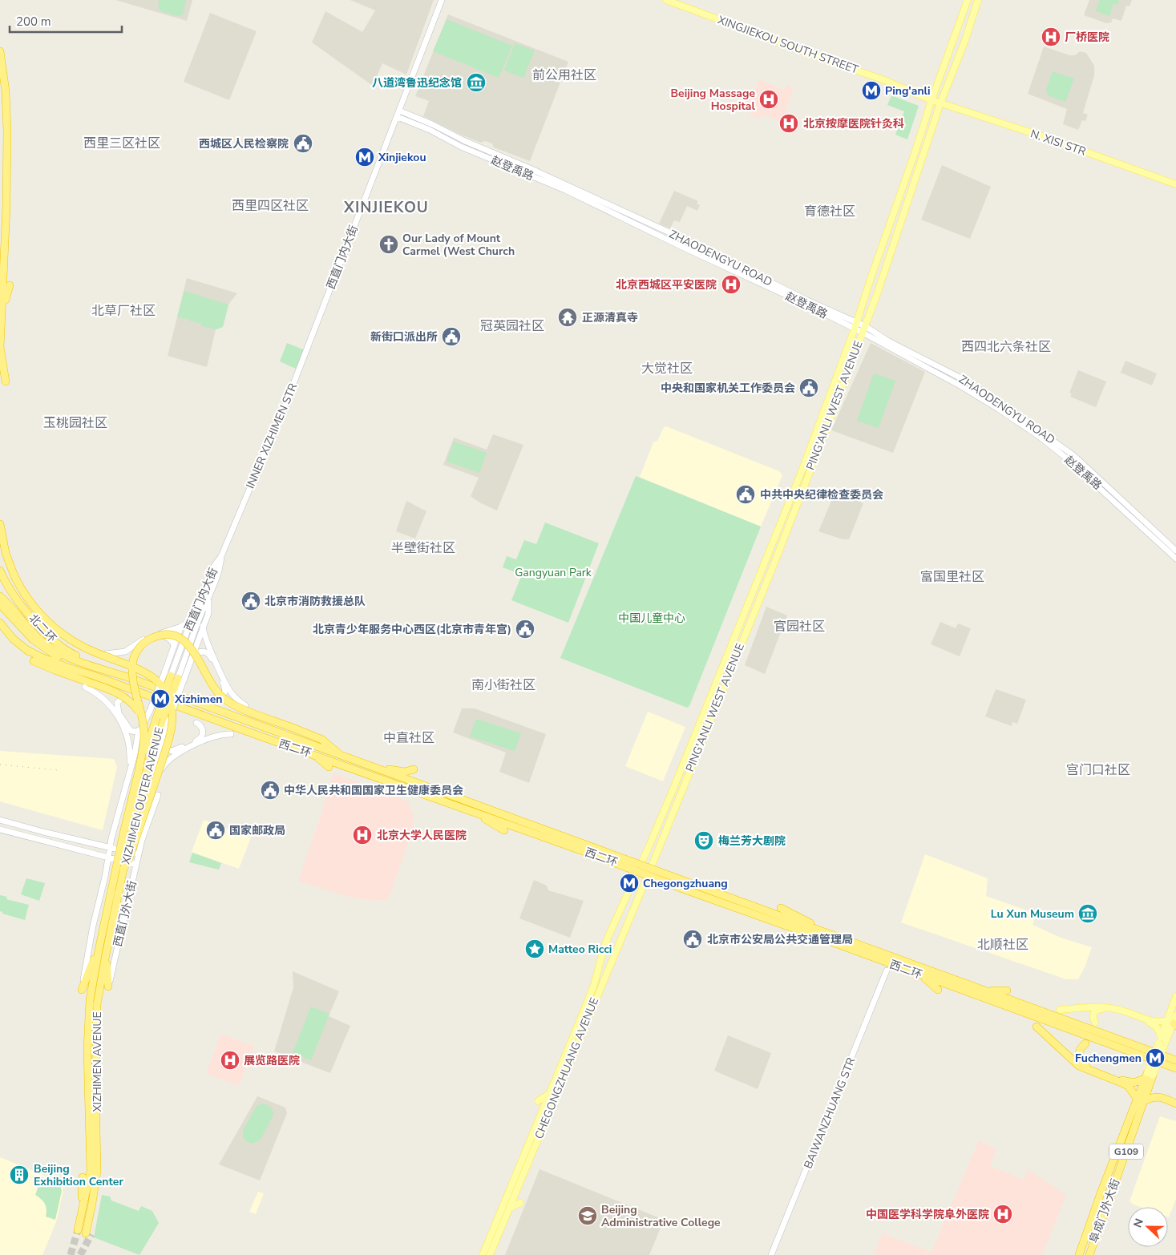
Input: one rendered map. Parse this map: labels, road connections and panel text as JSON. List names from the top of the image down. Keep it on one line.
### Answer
{"streets":{"highway":["北二环","西二环","XIZHIMEN OUTER AVENUE","XIZHIMEN AVENUE","G109","阜成门外大街"],"main road":["XINGJIEKOU SOUTH STREET","N. XISI STR","赵登禹路","西直门内大街","ZHAODENGYU ROAD","PING'ANLI WEST AVENUE","INNER XIZHIMEN STR","西直门外大街","CHEGONGZHUANG AVENUE","BAIWANZHUANG STR"]},"crossings":[["XINGJIEKOU SOUTH STREET","N. XISI STR"],["XINGJIEKOU SOUTH STREET","PING'ANLI WEST AVENUE"],["N. XISI STR","PING'ANLI WEST AVENUE"],["赵登禹路","ZHAODENGYU ROAD"],["赵登禹路","PING'ANLI WEST AVENUE"],["西直门内大街","INNER XIZHIMEN STR"],["西直门内大街","XIZHIMEN OUTER AVENUE"],["ZHAODENGYU ROAD","PING'ANLI WEST AVENUE"],["ZHAODENGYU ROAD","INNER XIZHIMEN STR"],["PING'ANLI WEST AVENUE","CHEGONGZHUANG AVENUE"],["北二环","西二环"],["XIZHIMEN OUTER AVENUE","XIZHIMEN AVENUE"]],"districts":["前公用社区","西里三区社区","西里四区社区","XINJIEKOU","育德社区","北草厂社区","冠英园社区","西四北六条社区","大觉社区","玉桃园社区","半壁街社区","富国里社区","官园社区","南小街社区","中直社区","宫门口社区","北顺社区"],"parks":["Gangyuan Park","中国儿童中心"],"places":{"hospital":["厂桥医院","Beijing Massage Hospital","北京按摩医院针灸科","北京西城区平安医院","北京大学人民医院","展览路医院","中国医学科学院阜外医院"],"museum":["八道湾鲁迅纪念馆","Lu Xun Museum"],"metro station":["Ping'anli","Xinjiekou","Xizhimen","Chegongzhuang","Fuchengmen"],"public building":["西城区人民检察院","新街口派出所","中央和国家机关工作委员会","中共中央纪律检查委员会","北京市消防救援总队","北京青少年服务中心西区(北京市青年宫)","中华人民共和国国家卫生健康委员会","国家邮政局","北京市公安局公共交通管理局"],"church":["Our Lady of Mount Carmel (West Church"],"temple":["正源清真寺"],"theatre":["梅兰芳大剧院"],"place":["Matteo Ricci"],"building":["Beijing Exhibition Center"],"school or university":["Beijing Administrative College"]},"scale_bar":"200 m","north":"left"}
